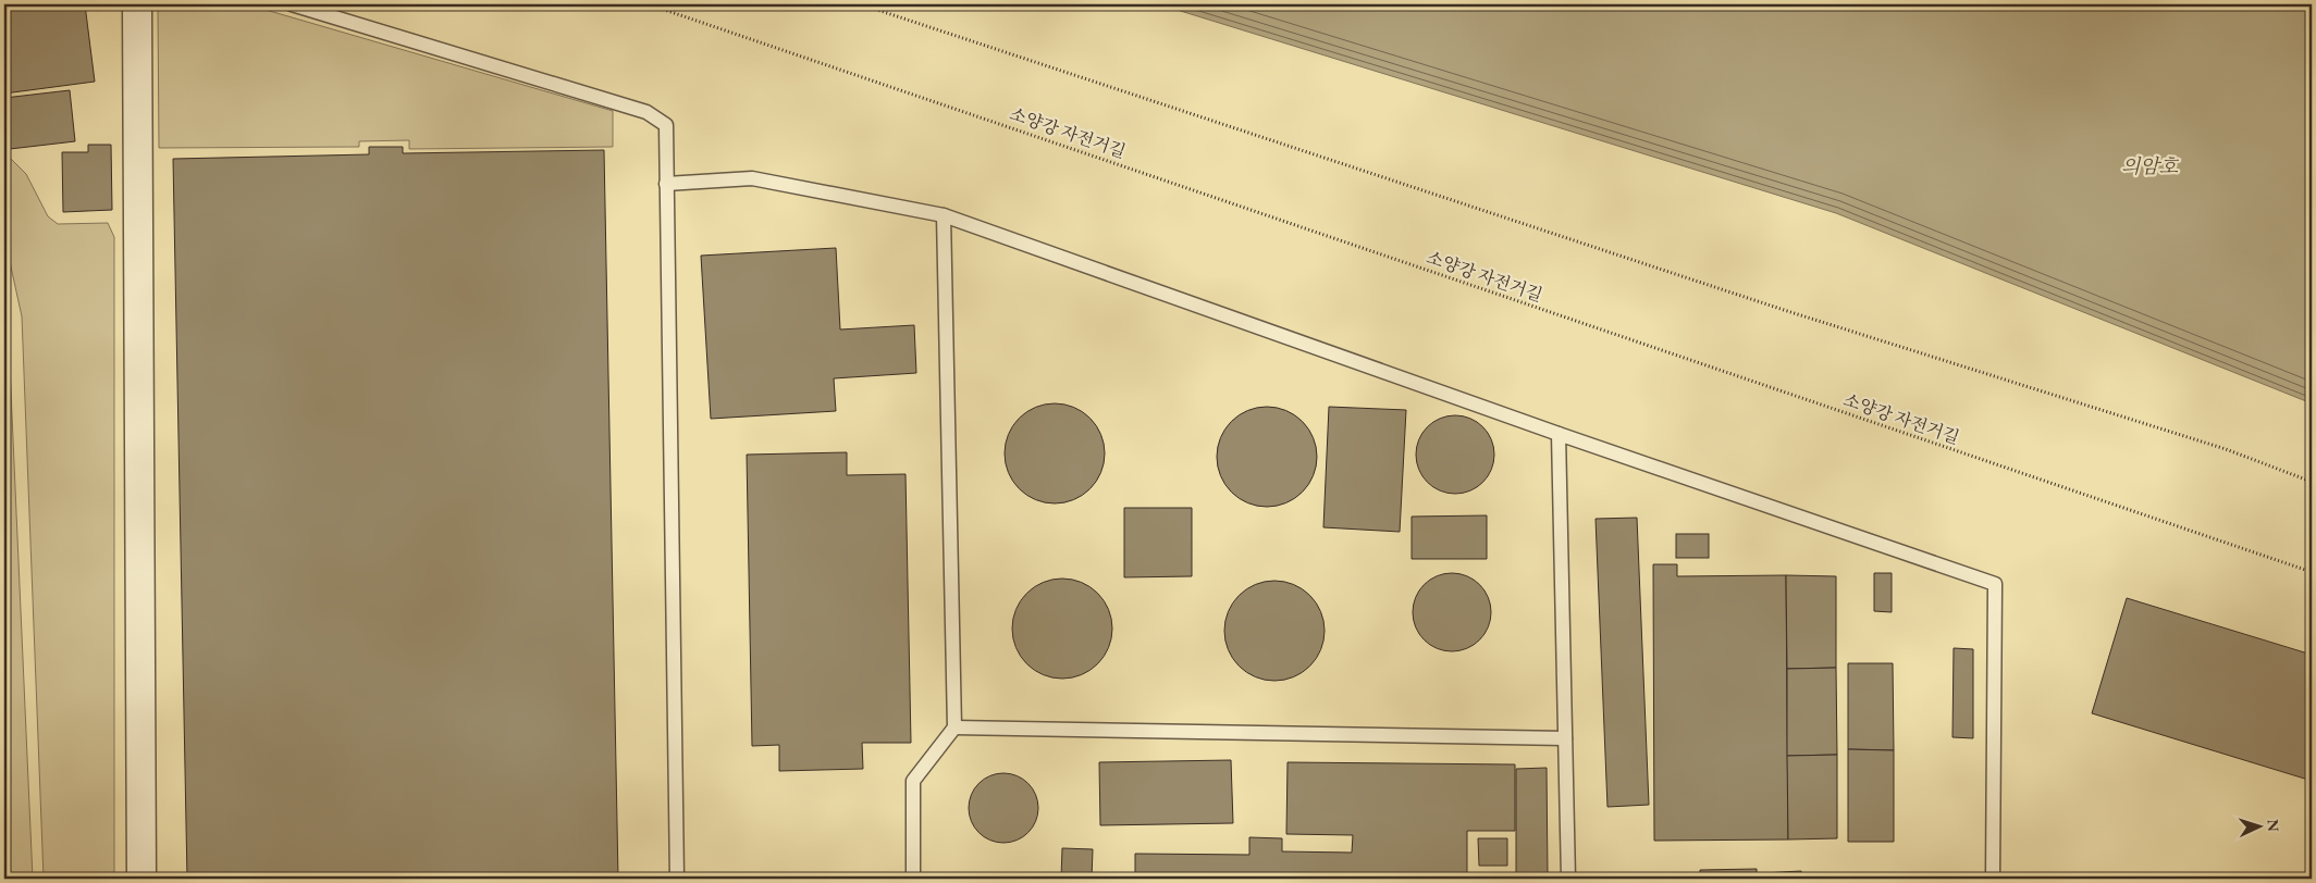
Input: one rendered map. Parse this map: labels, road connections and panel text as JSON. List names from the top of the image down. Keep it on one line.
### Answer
{"streets":{"path":["소양강 자전거길"]},"water":["의암호"],"north":"right"}
